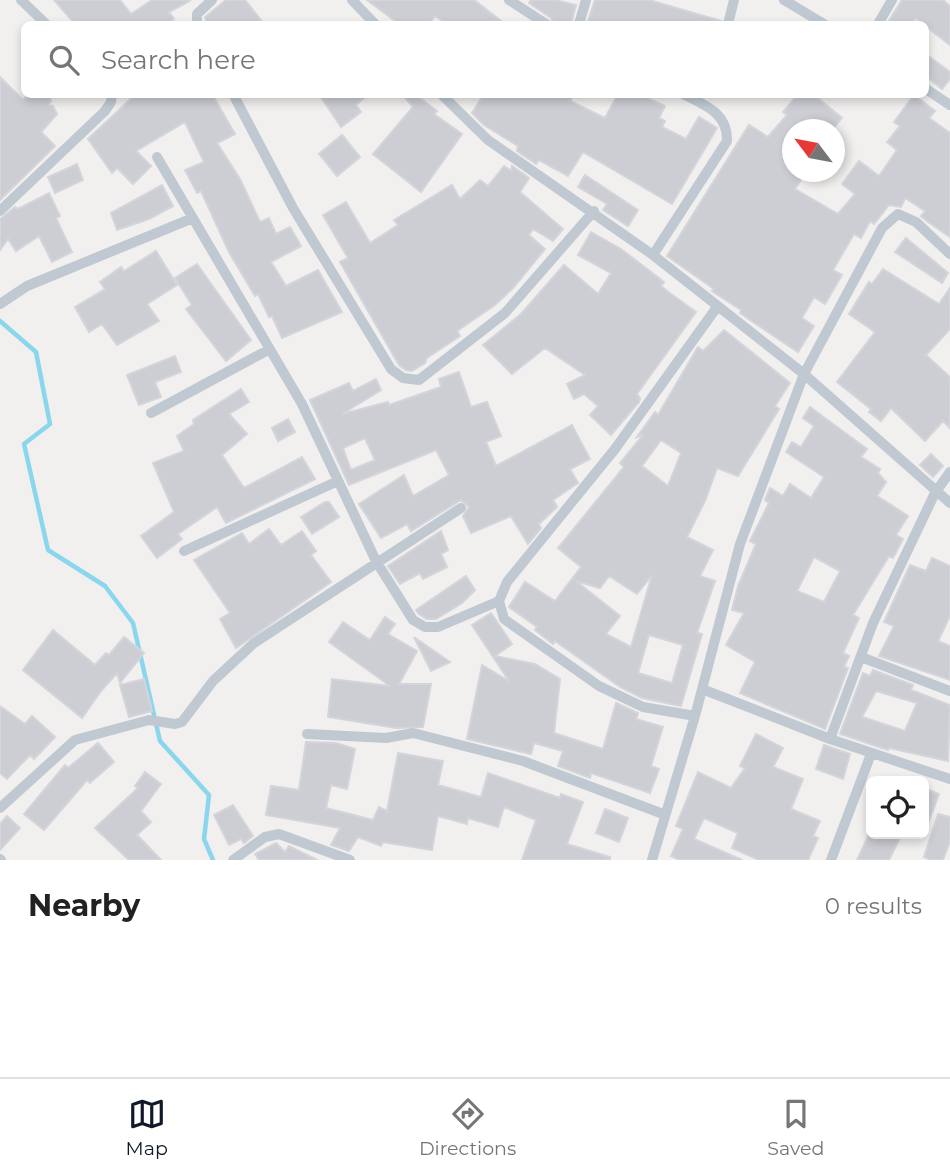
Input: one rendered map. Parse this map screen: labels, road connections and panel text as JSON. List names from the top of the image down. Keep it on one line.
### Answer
{"north":"top left","page":{"search":"Search here","heading":["Nearby","0 results"],"nav":["Map","Directions","Saved"]}}
